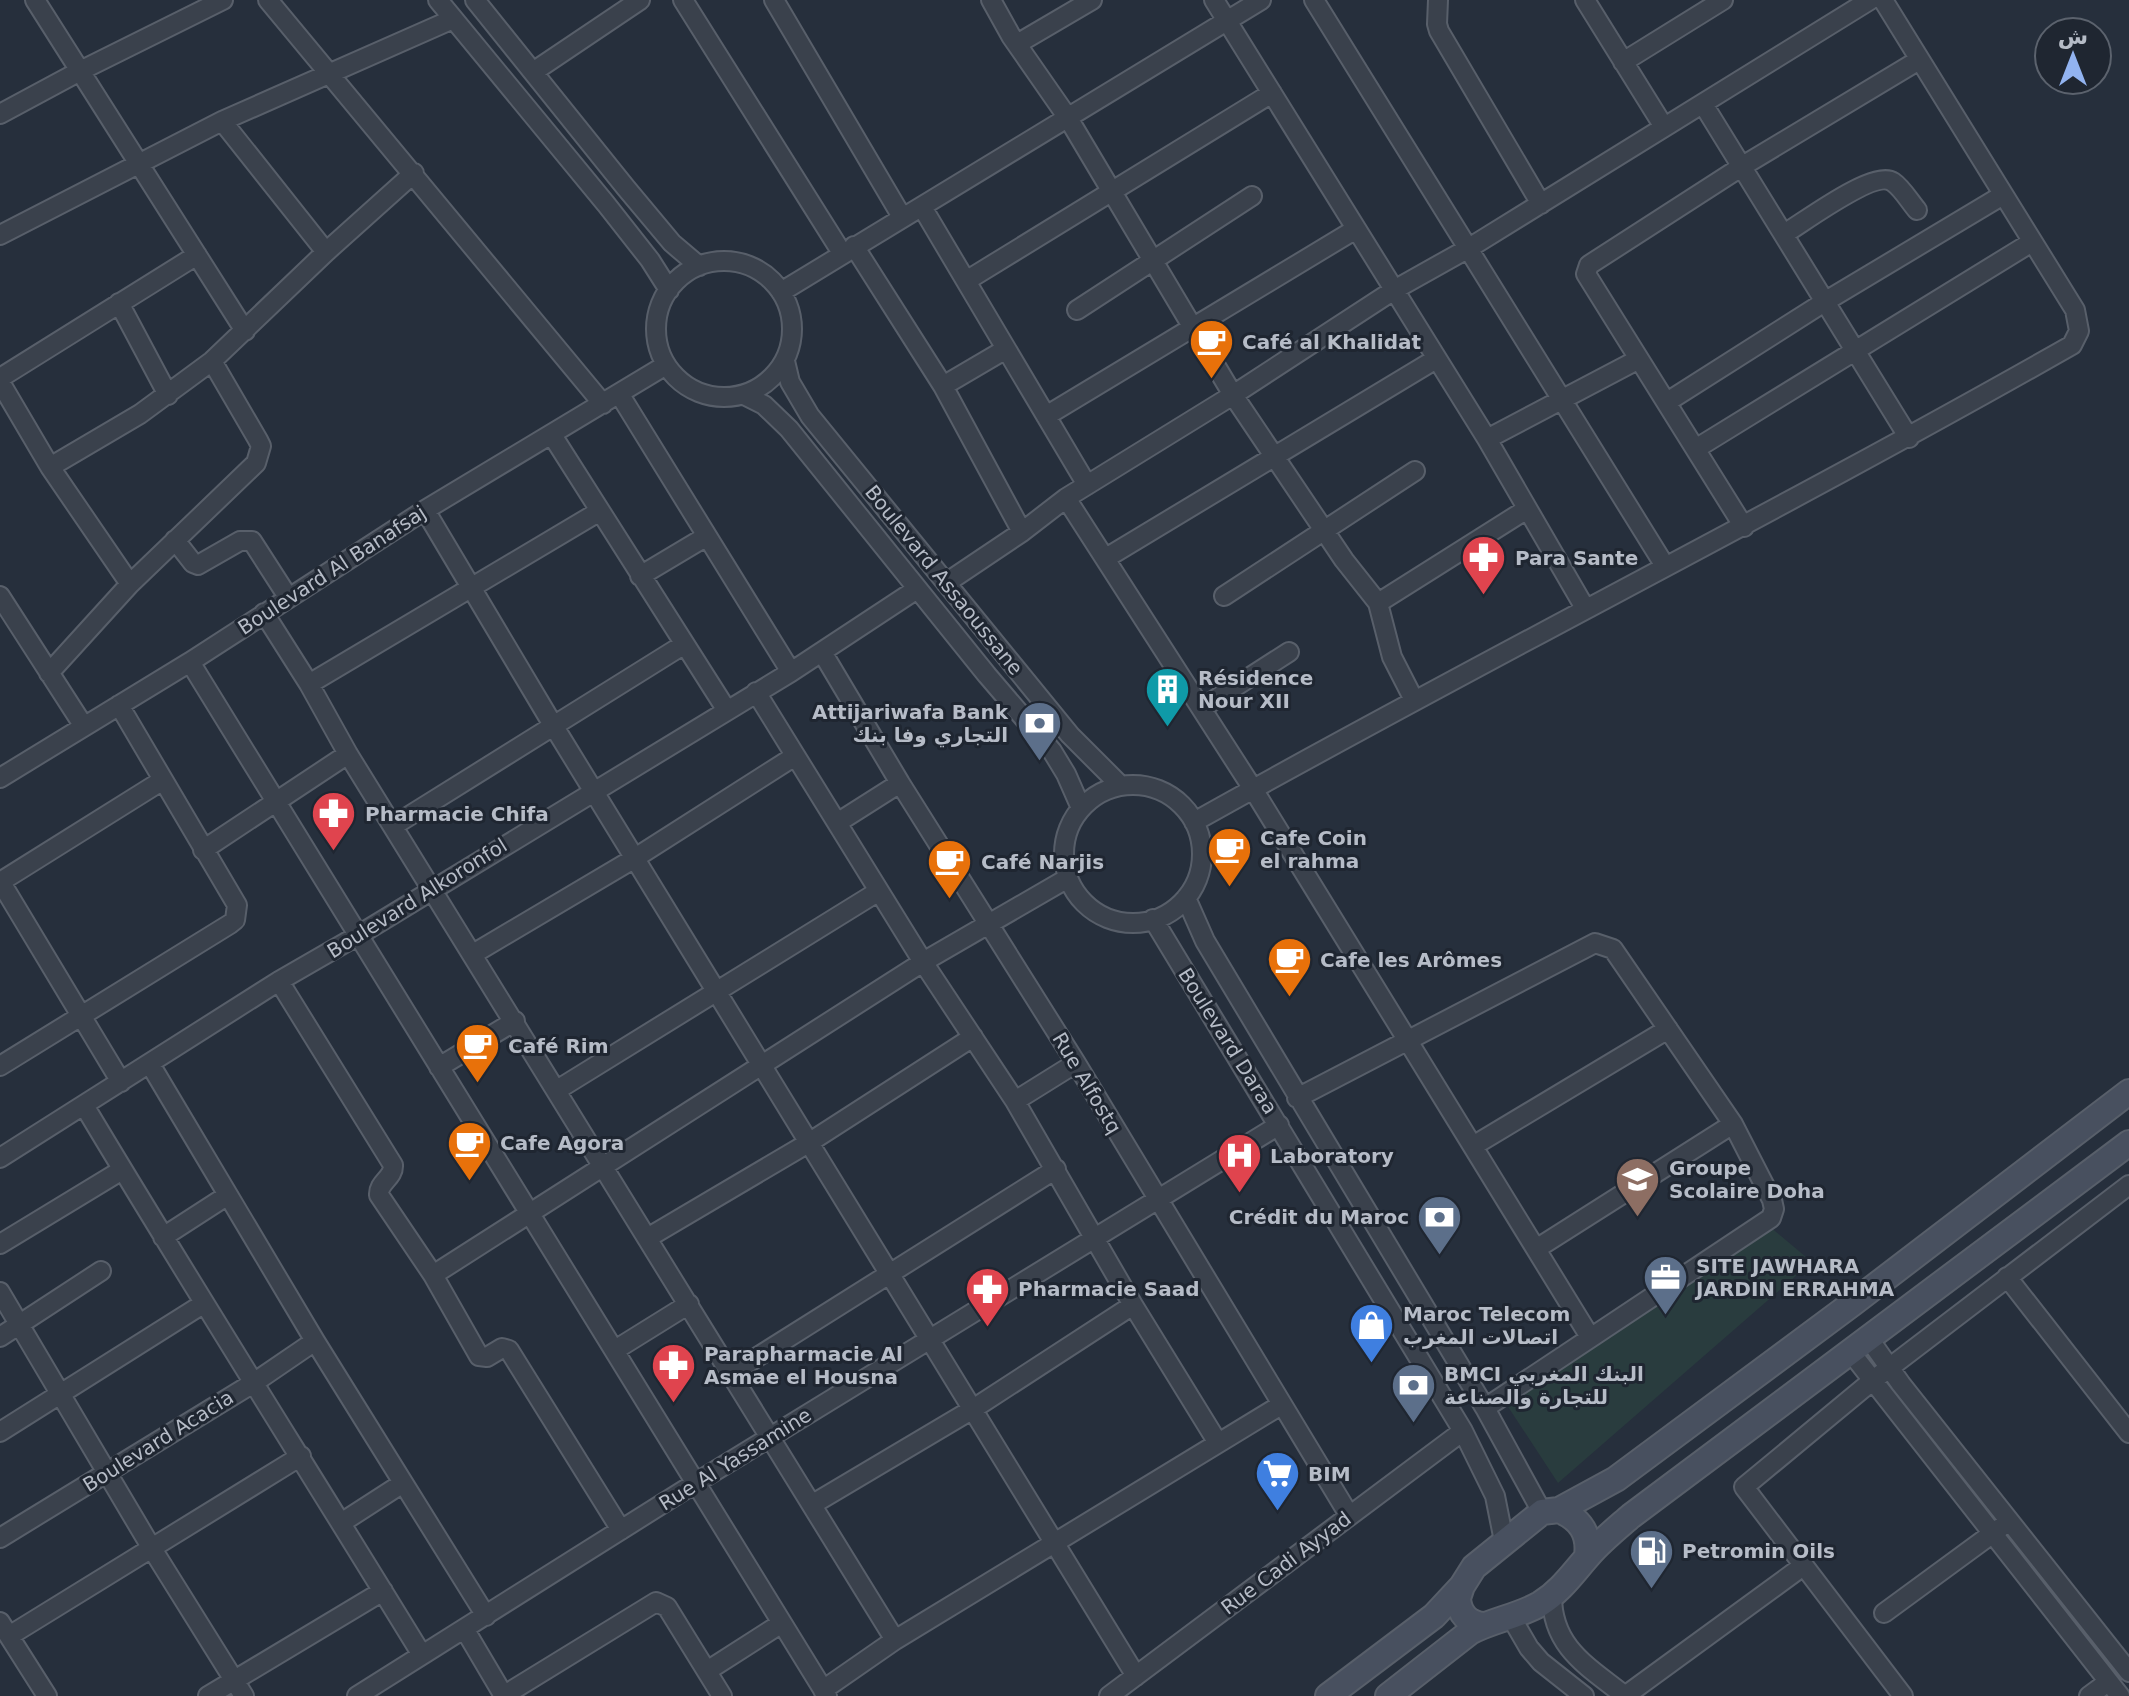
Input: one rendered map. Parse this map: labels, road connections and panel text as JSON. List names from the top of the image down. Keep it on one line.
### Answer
{"streets":{"street":["Boulevard Al Banafsaj","Boulevard Assaoussane","Boulevard Alkoronfol","Boulevard Daraa","Rue Alfostq","Boulevard Acacia","Rue Al Yassamine","Rue Cadi Ayyad"]},"crossings":[["Boulevard Al Banafsaj","Boulevard Assaoussane"],["Boulevard Assaoussane","Boulevard Alkoronfol"],["Boulevard Assaoussane","Boulevard Daraa"],["Boulevard Alkoronfol","Rue Alfostq"],["Boulevard Daraa","Rue Al Yassamine"],["Boulevard Daraa","Rue Cadi Ayyad"],["Rue Alfostq","Rue Al Yassamine"],["Rue Alfostq","Rue Cadi Ayyad"]],"places":{"cafe":["Café al Khalidat","Cafe Coin el rahma","Café Narjis","Cafe les Arômes","Café Rim","Cafe Agora"],"pharmacy":["Para Sante","Pharmacie Chifa","Pharmacie Saad","Parapharmacie Al Asmae el Housna"],"building":["Résidence Nour XII"],"bank":["Attijariwafa Bank التجاري وفا بنك","Crédit du Maroc","BMCI البنك المغربي للتجارة والصناعة"],"hospital":["Laboratory"],"school or university":["Groupe Scolaire Doha"],"office":["SITE JAWHARA JARDIN ERRAHMA"],"shop":["Maroc Telecom اتصالات المغرب"],"supermarket":["BIM"],"fuel station":["Petromin Oils"]},"north":"top"}
